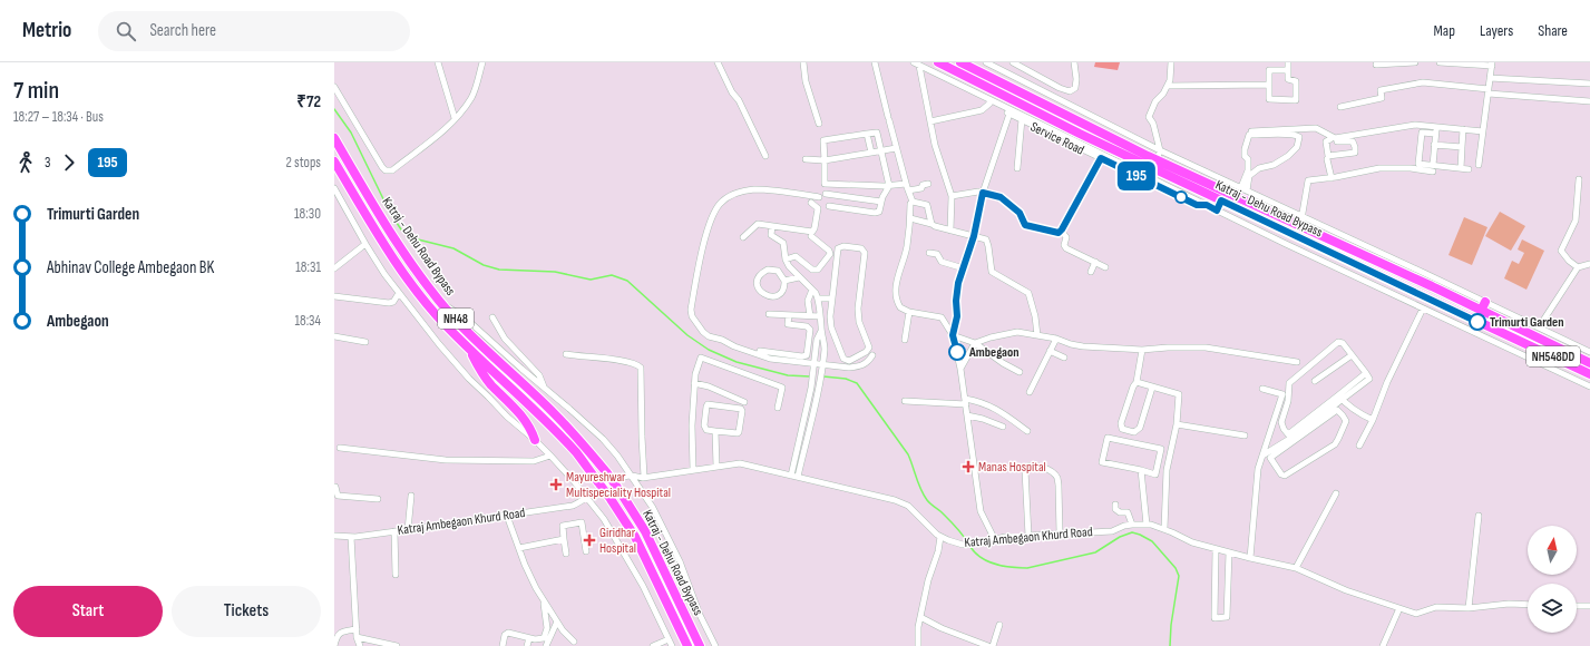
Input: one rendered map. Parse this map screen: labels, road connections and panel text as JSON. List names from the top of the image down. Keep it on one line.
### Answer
{"streets":{"highway":["Katraj - Dehu Road Bypass","NH48","NH548DD"],"street":["Service Road","Katraj Ambegaon Khurd Road"]},"places":{"other":["Trimurti Garden","Ambegaon"],"health":["Manas Hospital","Mayureshwar Multispeciality Hospital","Giridhar Hospital"]},"lines":["bus line 195"],"north":"top","page":{"header":"Metrio","search":"Search here","nav":["Map","Layers","Share"],"heading":["7 min","18:27 – 18:34 · Bus","₹72"],"on_map":"195","legs":["3","195","2 stops"],"list":[{"name":"Trimurti Garden","value":"18:30"},{"name":"Abhinav College Ambegaon BK","value":"18:31"},{"name":"Ambegaon","value":"18:34"}],"buttons":["Start","Tickets"]}}
